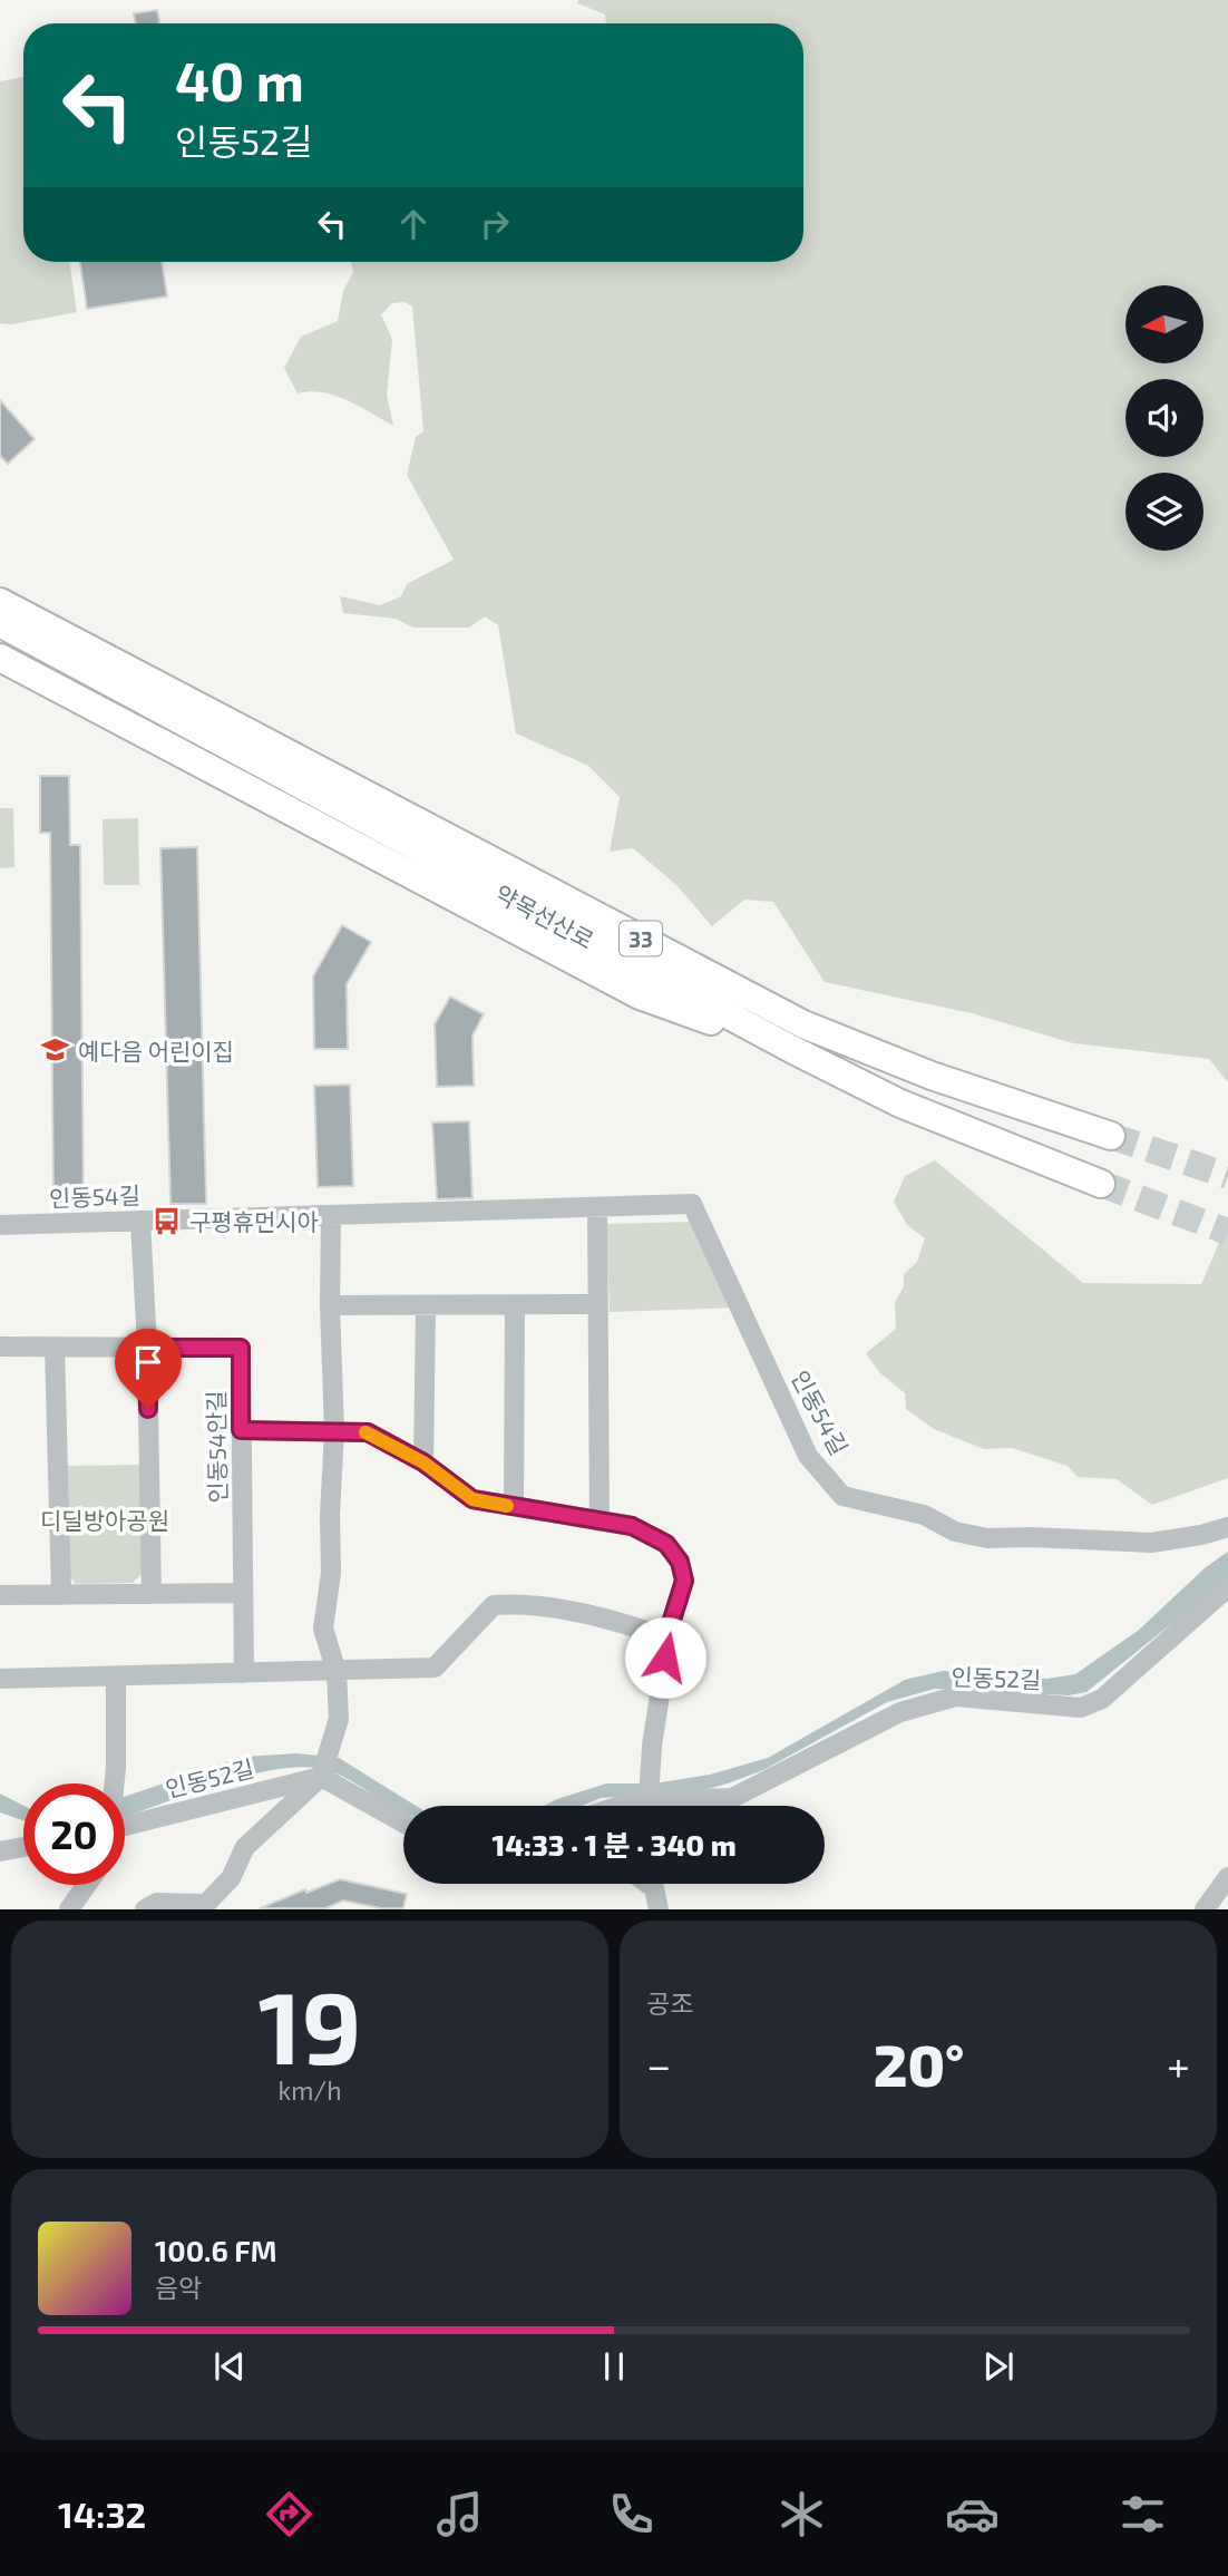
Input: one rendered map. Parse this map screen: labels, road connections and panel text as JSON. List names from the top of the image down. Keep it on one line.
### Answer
{"streets":{"highway":["약목선산로","33"],"street":["인동54길","인동54안길","인동52길"]},"parks":["디딜방아공원"],"places":{"school or university":["예다음 어린이집"],"bus stop":["구평휴먼시아"]},"north":"left","page":{"turn":["40 m","인동52길"],"limit":"20","trip":"14:33 · 1 분 · 340 m","tile":[["19","km/h"],"공조"],"heat":["−","20°","+"],"song":["100.6 FM","음악"],"tabs":"14:32"}}
